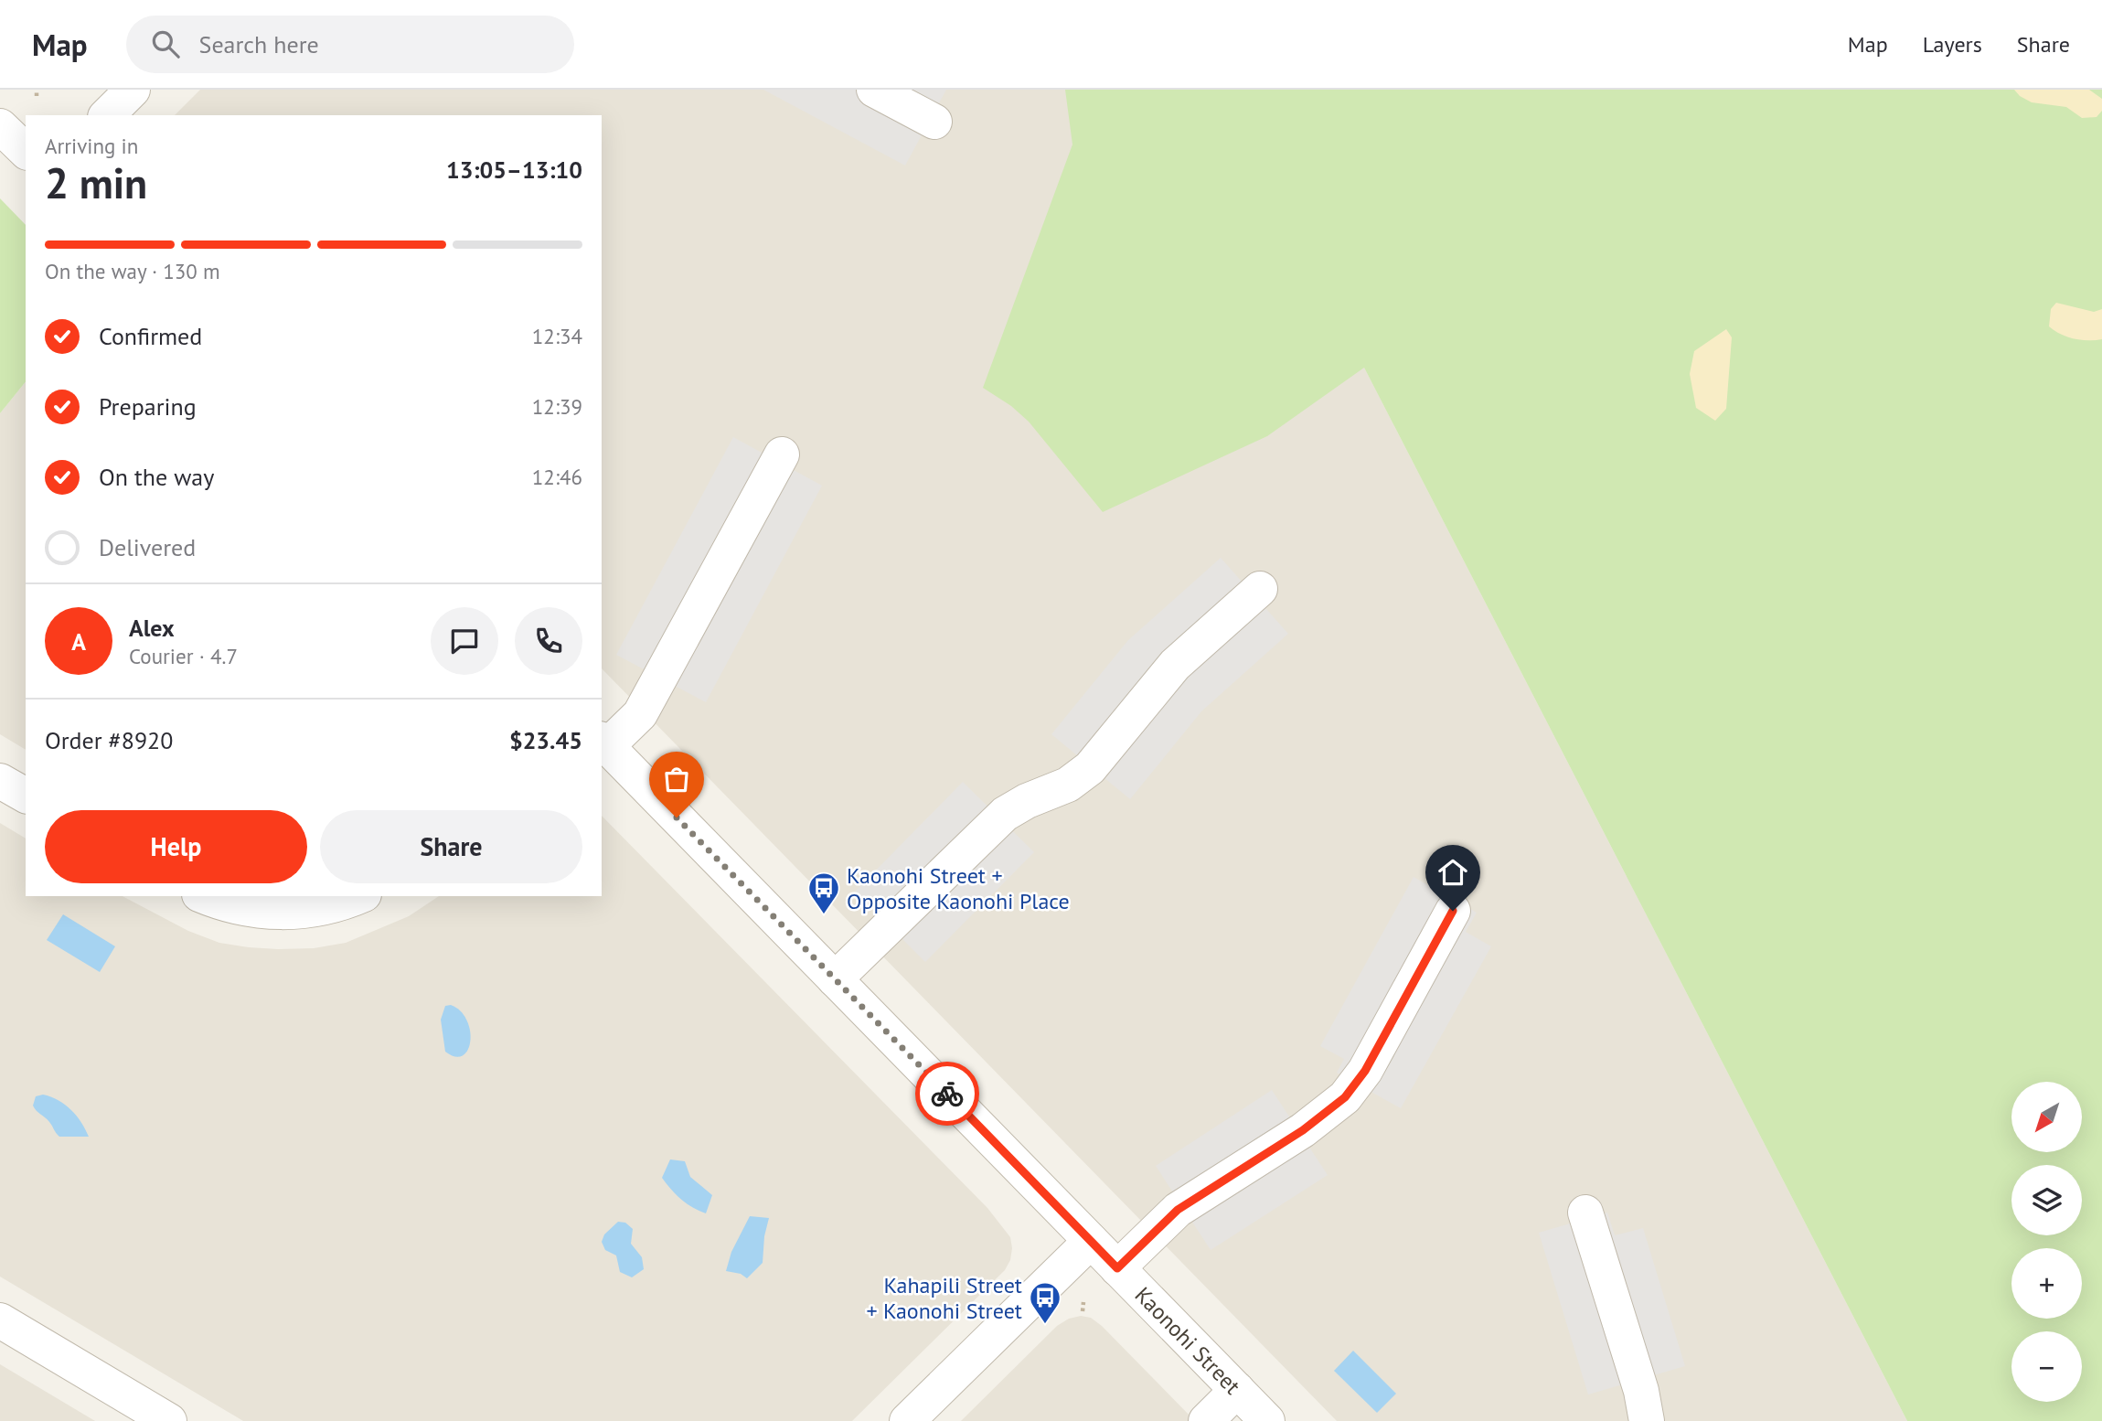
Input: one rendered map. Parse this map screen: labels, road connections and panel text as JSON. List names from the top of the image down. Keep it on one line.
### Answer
{"streets":{"street":["Kaonohi Street"]},"places":{"bus stop":["Kaonohi Street + Opposite Kaonohi Place","Kahapili Street + Kaonohi Street"]},"north":"bottom left","page":{"header":"Map","search":"Search here","nav":["Map","Layers","Share"],"heading":["2 min","Arriving in","13:05–13:10"],"panel":["Alex","Courier · 4.7","Order #8920","$23.45"],"bar":"On the way · 130 m","list":[["Confirmed","12:34"],["Preparing","12:39"],["On the way","12:46"],"Delivered"],"round":"A","buttons":["Help","Share"],"map_buttons":["+","−"]}}
